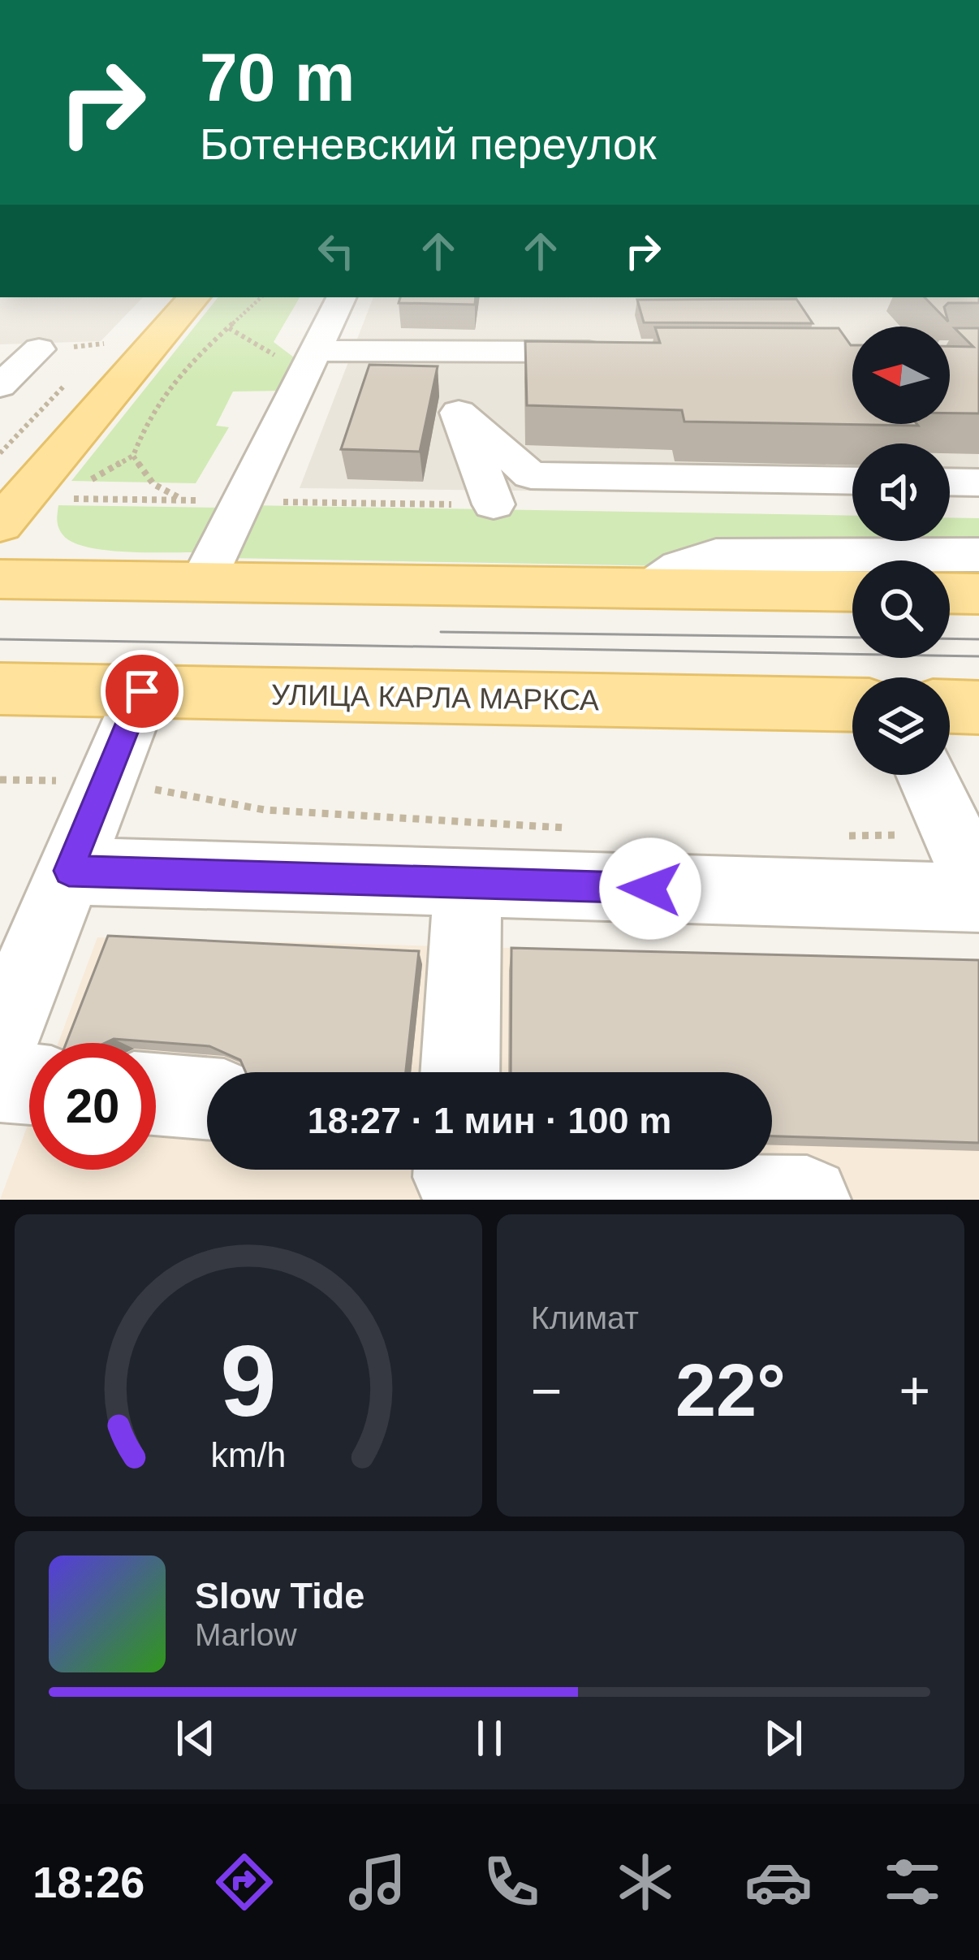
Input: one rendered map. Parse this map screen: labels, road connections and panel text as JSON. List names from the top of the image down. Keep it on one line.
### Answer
{"streets":{"main road":["УЛИЦА КАРЛА МАРКСА"]},"north":"left","page":{"turn":["70 m","Ботеневский переулок"],"limit":"20","trip":"18:27 · 1 мин · 100 m","tile":"Климат","heat":["−","22°","+"],"song":["Slow Tide","Marlow"],"tabs":"18:26","gauge":["9","km/h"]}}
